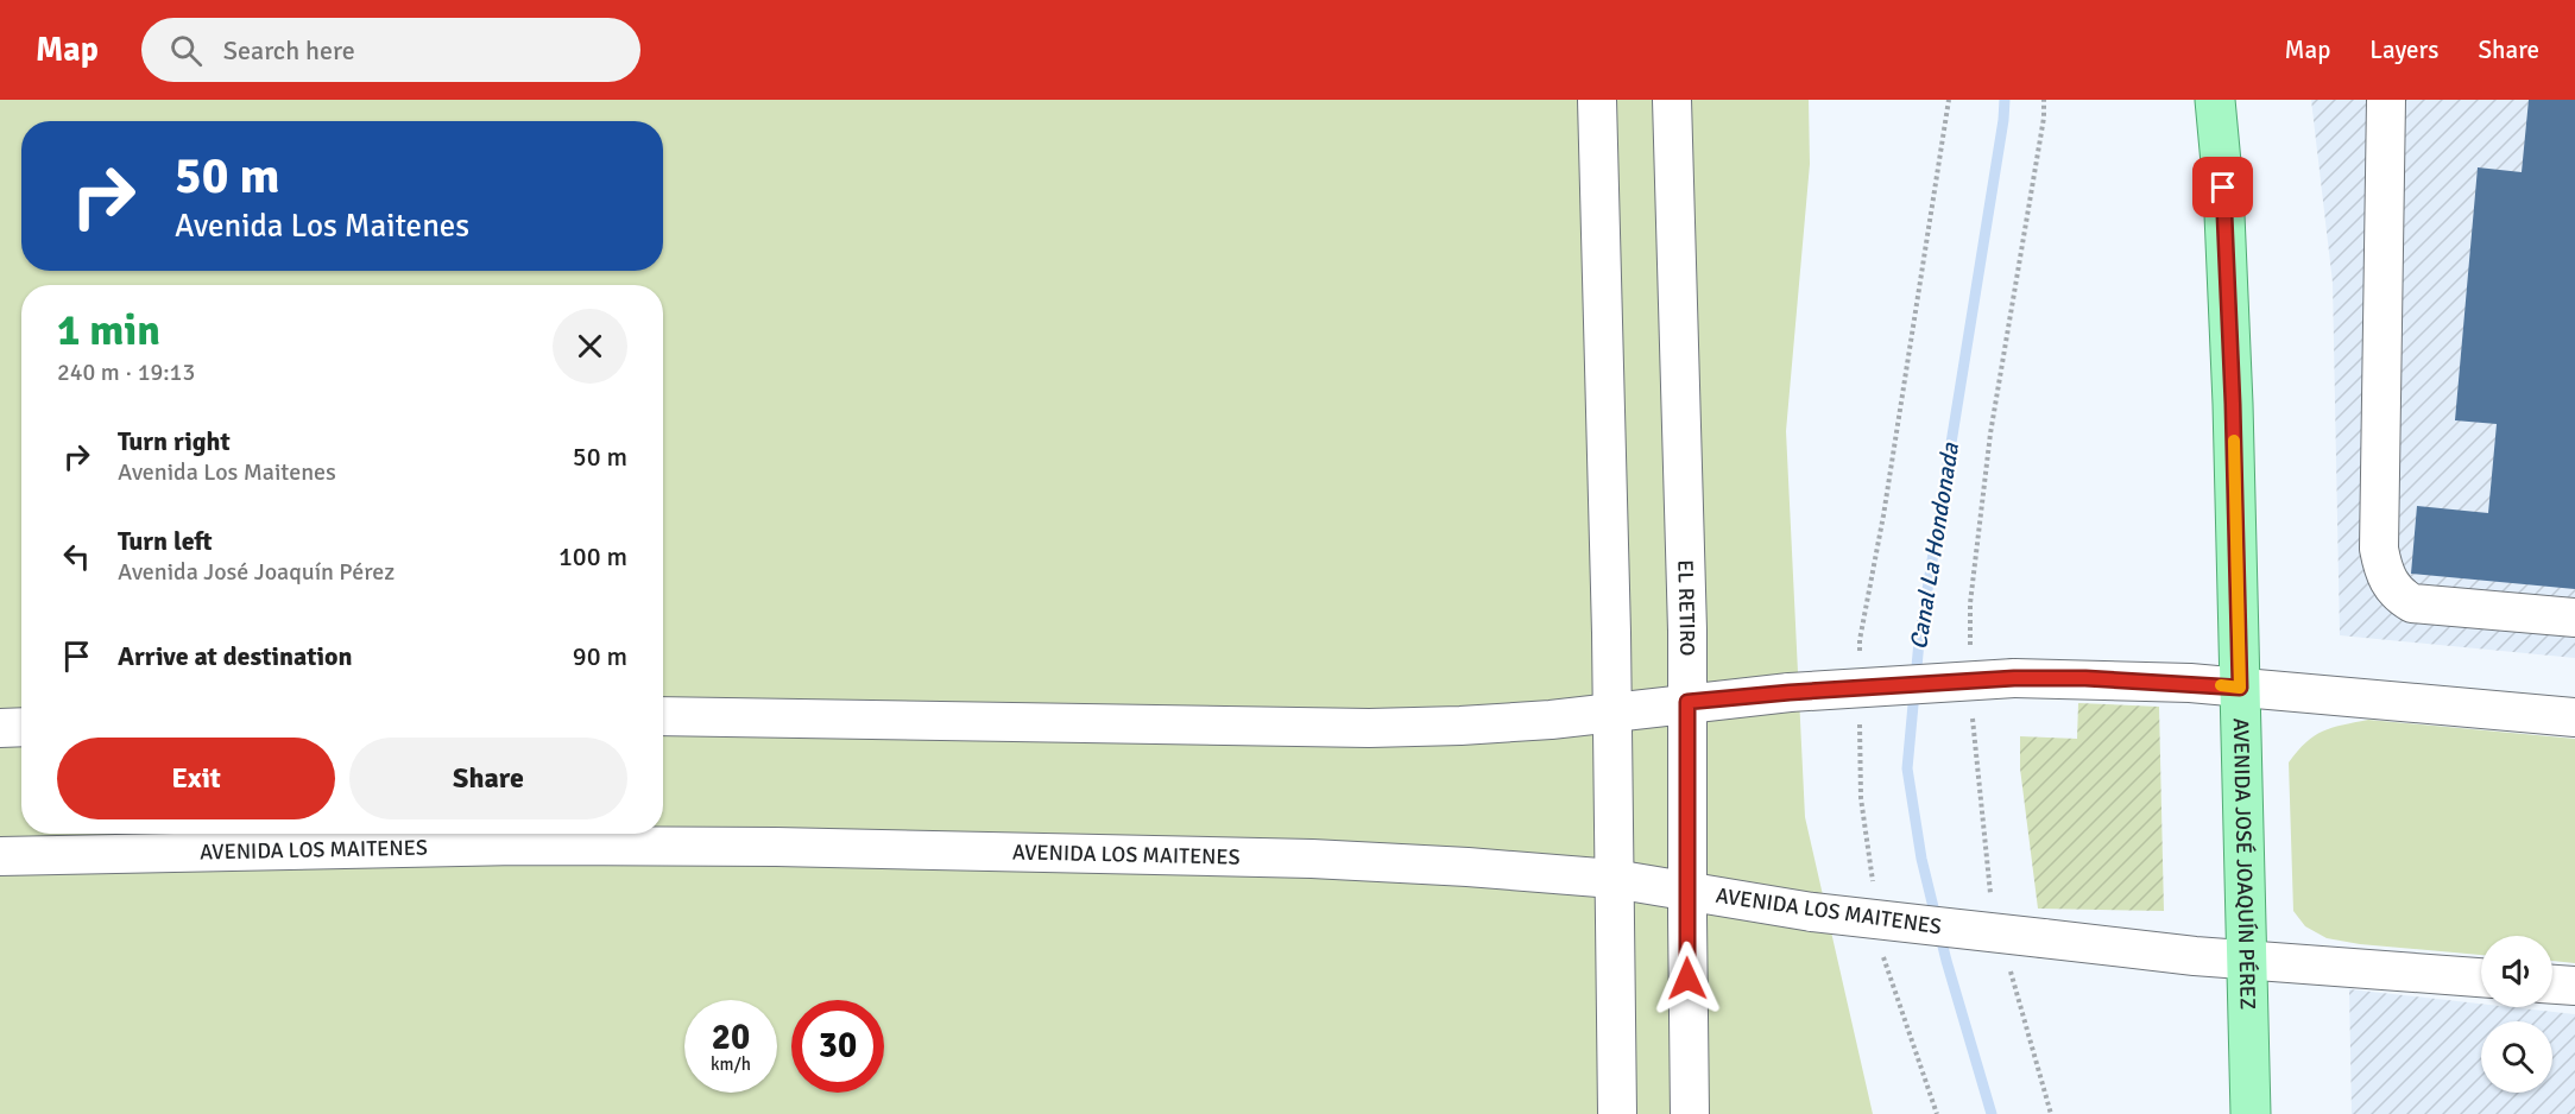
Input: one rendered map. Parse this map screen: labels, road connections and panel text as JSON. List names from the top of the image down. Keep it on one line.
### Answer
{"streets":{"main road":["AVENIDA JOSÉ JOAQUÍN PÉREZ"],"street":["EL RETIRO","AVENIDA LOS MAITENES"]},"crossings":[["EL RETIRO","AVENIDA LOS MAITENES"],["AVENIDA LOS MAITENES","AVENIDA JOSÉ JOAQUÍN PÉREZ"]],"water":["Canal La Hondonada"],"page":{"header":"Map","search":"Search here","nav":["Map","Layers","Share"],"turn":["50 m","Avenida Los Maitenes"],"heading":["1 min","240 m · 19:13"],"list":[{"name":"Turn right","note":"Avenida Los Maitenes","value":"50 m"},{"name":"Turn left","note":"Avenida José Joaquín Pérez","value":"100 m"},{"name":"Arrive at destination","value":"90 m"}],"buttons":["Exit","Share"],"speed":"20 km/h","limit":"30"}}
